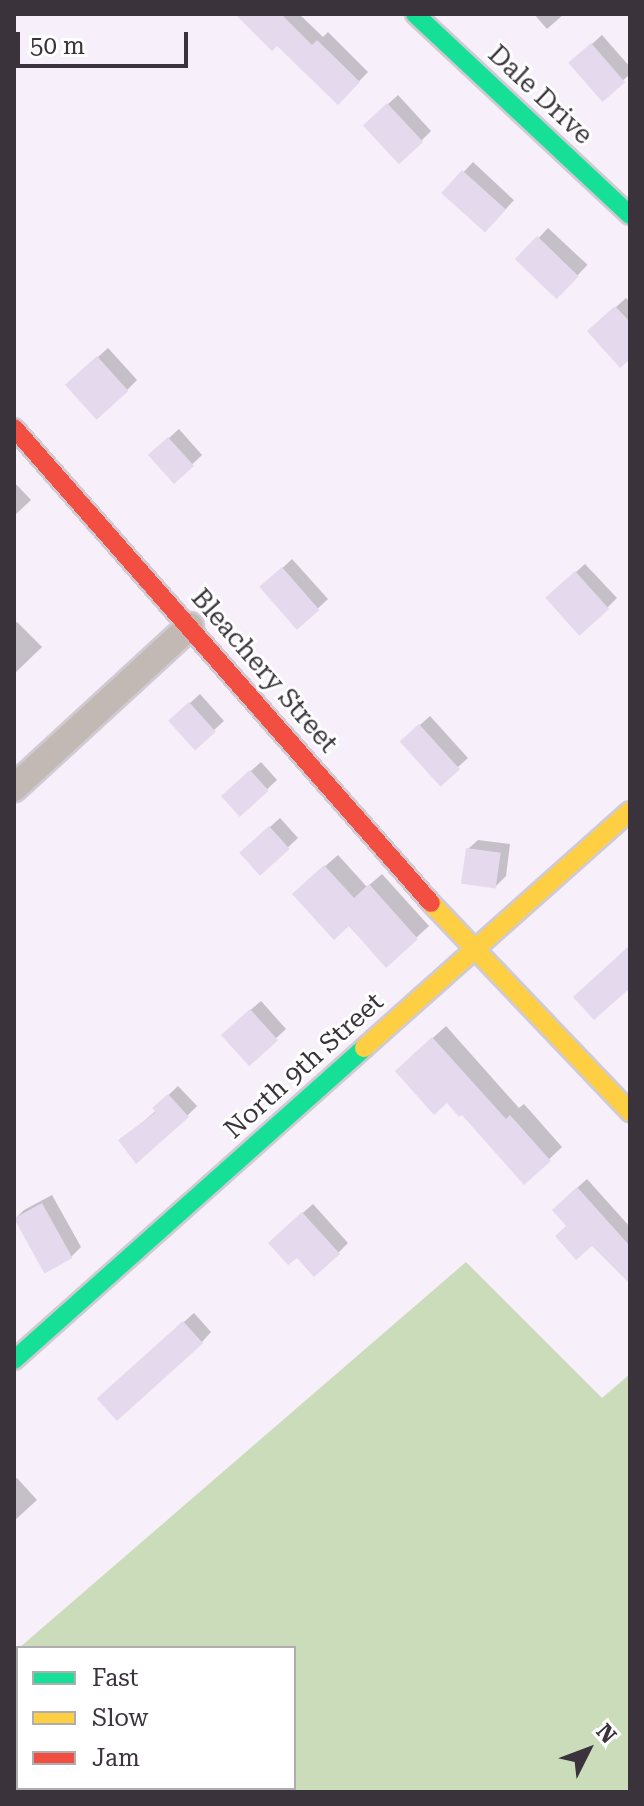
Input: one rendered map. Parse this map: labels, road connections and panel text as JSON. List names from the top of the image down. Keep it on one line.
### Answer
{"streets":{"street":["Dale Drive","Bleachery Street","North 9th Street"]},"crossings":[["Bleachery Street","North 9th Street"]],"legend":["Fast","Slow","Jam"],"scale_bar":"50 m","north":"top right"}
